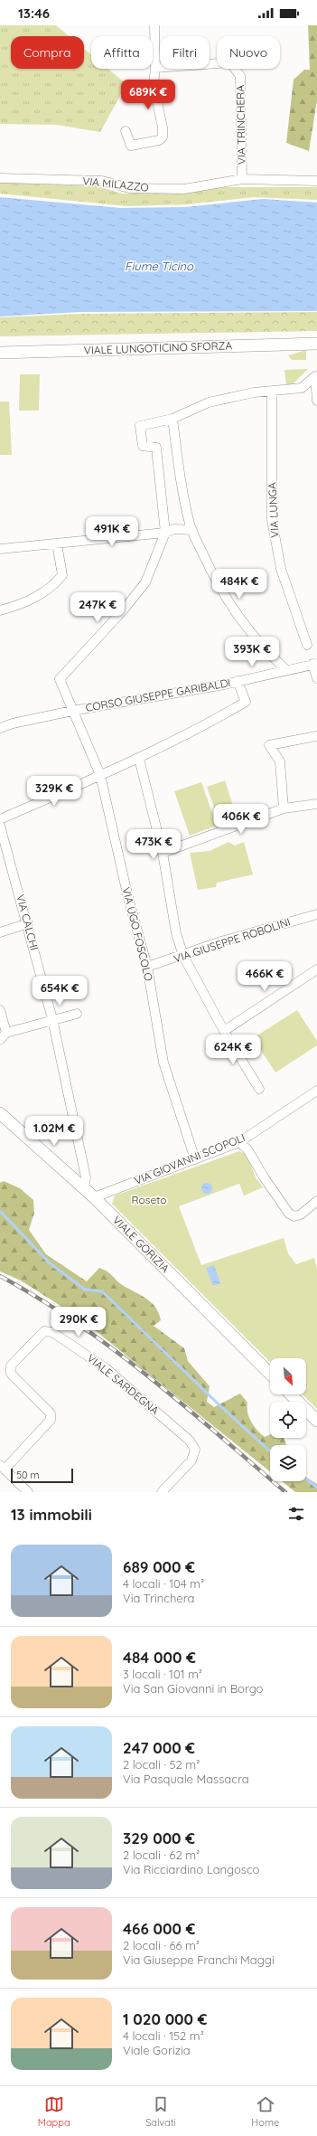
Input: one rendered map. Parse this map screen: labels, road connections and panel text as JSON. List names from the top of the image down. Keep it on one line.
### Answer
{"streets":{"street":["VIA TRINCHERA","VIA MILAZZO","VIALE LUNGOTICINO SFORZA","VIA LUNGA","CORSO GIUSEPPE GARIBALDI","VIA CALCHI","VIA UGO FOSCOLO","VIA GIUSEPPE ROBOLINI","VIA GIOVANNI SCOPOLI","VIALE GORIZIA","VIALE SARDEGNA"]},"crossings":[["VIA TRINCHERA","VIA MILAZZO"],["CORSO GIUSEPPE GARIBALDI","VIA UGO FOSCOLO"],["VIA CALCHI","VIALE GORIZIA"],["VIA UGO FOSCOLO","VIA GIUSEPPE ROBOLINI"],["VIA UGO FOSCOLO","VIA GIOVANNI SCOPOLI"],["VIA GIOVANNI SCOPOLI","VIALE GORIZIA"]],"water":["Fiume Ticino"],"parks":["Roseto"],"scale_bar":"50 m","north":"bottom right","page":{"status":"13:46","chip":["Compra","Affitta","Filtri","Nuovo"],"price":["689K €","491K €","484K €","247K €","393K €","329K €","406K €","473K €","466K €","654K €","624K €","1.02M €","290K €"],"scale":"50 m","heading":"13 immobili","list":[{"name":"689 000 €","note":"4 locali · 104 m² · Via Trinchera"},{"name":"484 000 €","note":"3 locali · 101 m² · Via San Giovanni in Borgo"},{"name":"247 000 €","note":"2 locali · 52 m² · Via Pasquale Massacra"},{"name":"329 000 €","note":"2 locali · 62 m² · Via Ricciardino Langosco"},{"name":"466 000 €","note":"2 locali · 66 m² · Via Giuseppe Franchi Maggi"},{"name":"1 020 000 €","note":"4 locali · 152 m² · Viale Gorizia"}],"tabs":["Mappa","Salvati","Home"]}}
